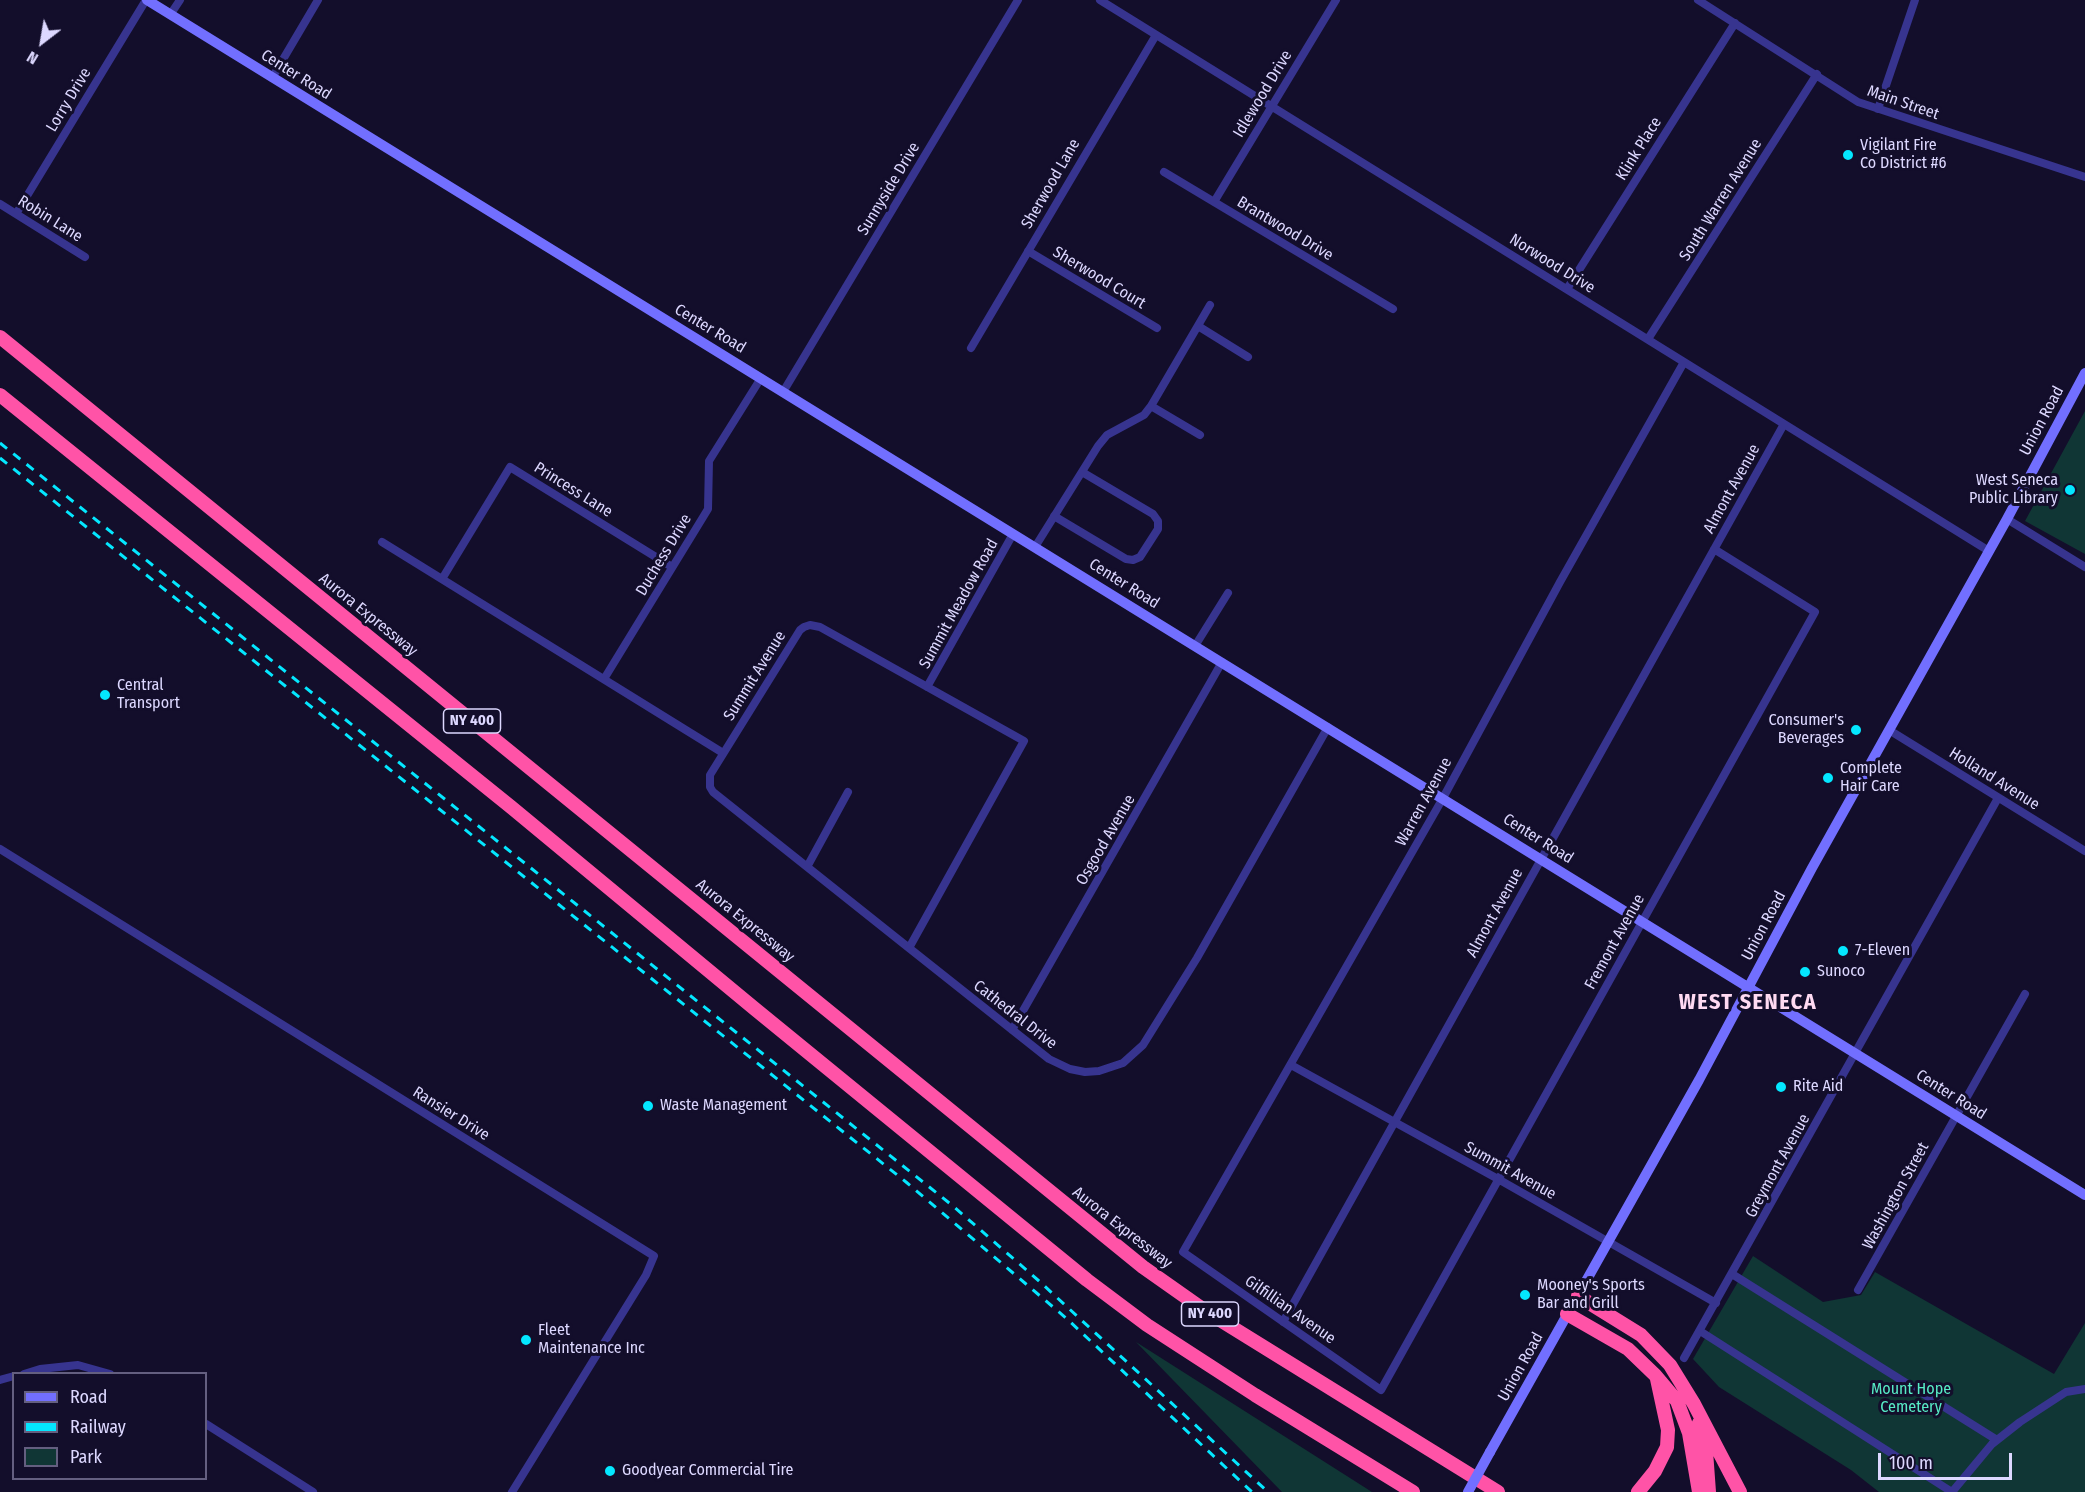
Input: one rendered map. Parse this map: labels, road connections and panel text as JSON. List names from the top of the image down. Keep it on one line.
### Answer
{"streets":{"highway":["Aurora Expressway","NY 400"],"main road":["Center Road","Union Road"],"street":["Idlewood Drive","Lorry Drive","Main Street","Klink Place","Sherwood Lane","Sunnyside Drive","South Warren Avenue","Robin Lane","Brantwood Drive","Norwood Drive","Sherwood Court","Almont Avenue","Princess Lane","Duchess Drive","Summit Meadow Road","Summit Avenue","Holland Avenue","Warren Avenue","Osgood Avenue","Fremont Avenue","Cathedral Drive","Ransier Drive","Greymont Avenue","Washington Street","Gilfillian Avenue"]},"crossings":[["Center Road","Lorry Drive"],["Center Road","Sunnyside Drive"],["Center Road","Union Road"],["Center Road","Almont Avenue"],["Center Road","Duchess Drive"],["Center Road","Summit Meadow Road"],["Center Road","Warren Avenue"],["Center Road","Osgood Avenue"],["Center Road","Fremont Avenue"],["Center Road","Cathedral Drive"],["Center Road","Greymont Avenue"],["Center Road","Washington Street"],["Idlewood Drive","Brantwood Drive"],["Idlewood Drive","Norwood Drive"],["Lorry Drive","Robin Lane"],["Main Street","Klink Place"],["Main Street","South Warren Avenue"],["Klink Place","Norwood Drive"],["Sherwood Lane","Norwood Drive"],["Sherwood Lane","Sherwood Court"],["South Warren Avenue","Norwood Drive"],["Norwood Drive","Union Road"],["Norwood Drive","Almont Avenue"],["Norwood Drive","Warren Avenue"],["Union Road","Summit Avenue"],["Union Road","Holland Avenue"],["Almont Avenue","Summit Avenue"],["Almont Avenue","Fremont Avenue"],["Almont Avenue","Gilfillian Avenue"],["Princess Lane","Duchess Drive"],["Summit Meadow Road","Summit Avenue"],["Summit Avenue","Warren Avenue"],["Summit Avenue","Fremont Avenue"],["Summit Avenue","Cathedral Drive"],["Summit Avenue","Greymont Avenue"],["Holland Avenue","Greymont Avenue"],["Warren Avenue","Gilfillian Avenue"],["Osgood Avenue","Cathedral Drive"],["Fremont Avenue","Gilfillian Avenue"]],"districts":["WEST SENECA"],"parks":["Mount Hope Cemetery"],"places":["Vigilant Fire Co District #6","West Seneca Public Library","Central Transport","Consumer's Beverages","Complete Hair Care","7-Eleven","Sunoco","Rite Aid","Waste Management","Mooney's Sports Bar and Grill","Fleet Maintenance Inc","Goodyear Commercial Tire"],"legend":["Road","Railway","Park"],"scale_bar":"100 m","north":"bottom left"}
